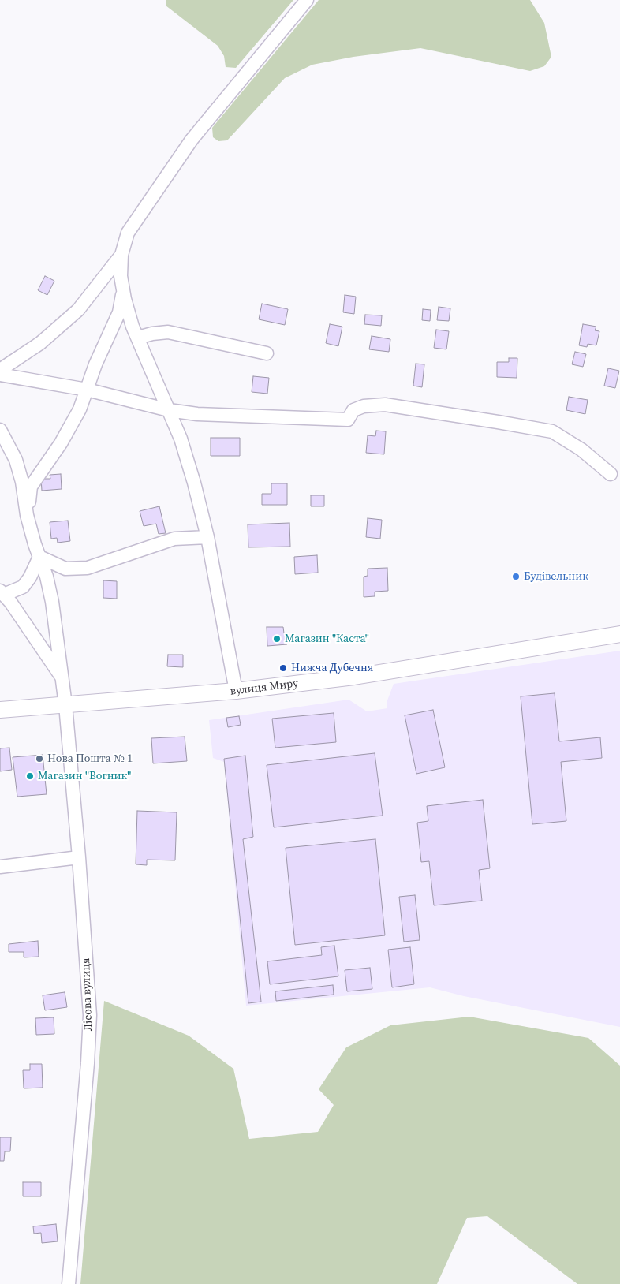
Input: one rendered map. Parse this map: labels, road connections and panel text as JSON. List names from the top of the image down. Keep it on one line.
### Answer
{"streets":{"main road":["вулиця Миру"],"street":["Лісова вулиця"]},"crossings":[["вулиця Миру","Лісова вулиця"]],"places":["Будівельник","Магазин \"Каста\"","Нижча Дубечня","Нова Пошта № 1","Магазин \"Вогник\""]}
